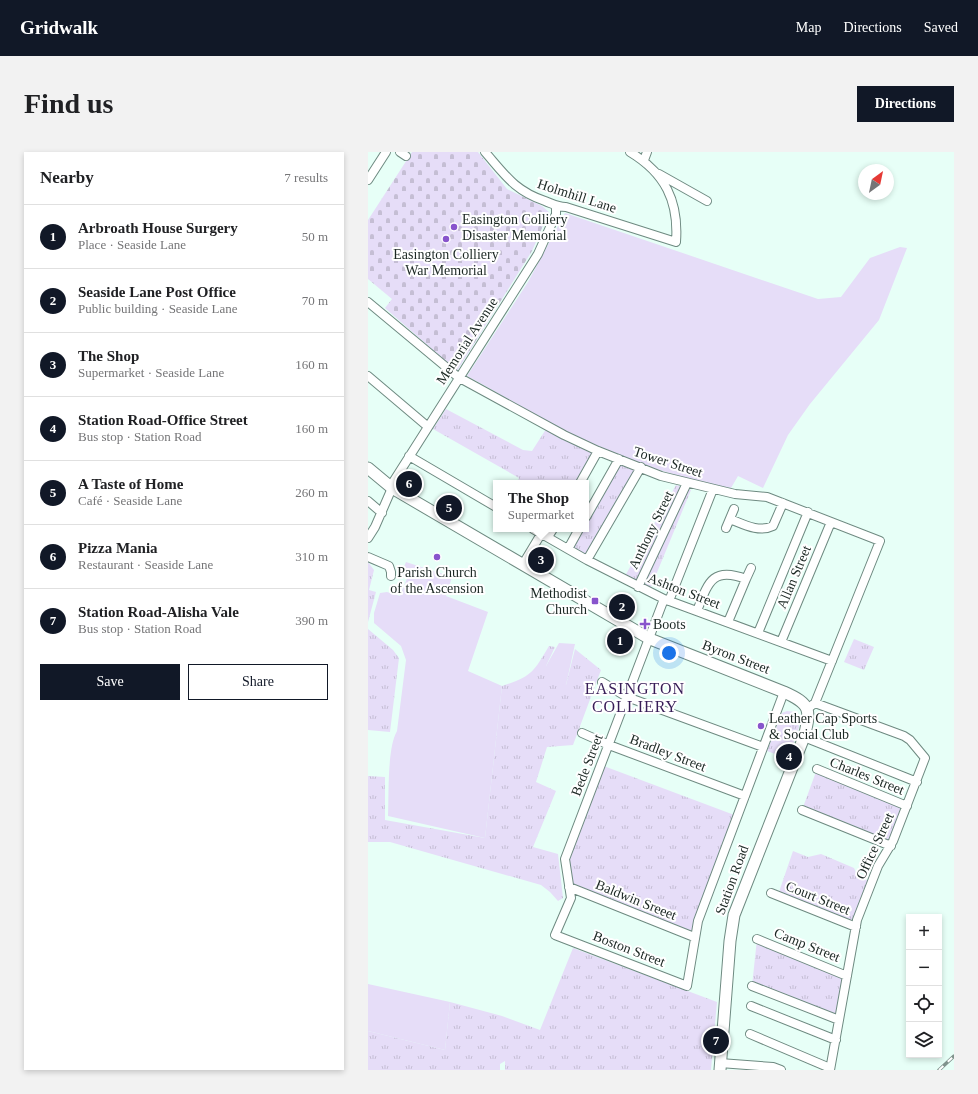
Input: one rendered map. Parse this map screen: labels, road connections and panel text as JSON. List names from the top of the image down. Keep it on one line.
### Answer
{"streets":{"main road":["Byron Street","Station Road"],"street":["Holmhill Lane","Memorial Avenue","Tower Street","Anthony Street","Allan Street","Ashton Street","Bradley Street","Bede Street","Charles Street","Office Street","Court Street","Baldwin Sreeet","Camp Street","Boston Street"]},"crossings":[["Holmhill Lane","Memorial Avenue"],["Memorial Avenue","Tower Street"],["Memorial Avenue","Byron Street"],["Tower Street","Anthony Street"],["Tower Street","Allan Street"],["Tower Street","Ashton Street"],["Tower Street","Bede Street"],["Anthony Street","Ashton Street"],["Allan Street","Ashton Street"],["Ashton Street","Bede Street"],["Byron Street","Bede Street"],["Byron Street","Office Street"],["Byron Street","Station Road"],["Bradley Street","Bede Street"],["Bede Street","Baldwin Sreeet"],["Bede Street","Boston Street"],["Charles Street","Office Street"],["Office Street","Station Road"],["Office Street","Court Street"],["Office Street","Camp Street"],["Baldwin Sreeet","Boston Street"]],"districts":["EASINGTON COLLIERY"],"places":{"other":["Easington Colliery Disaster Memorial","Easington Colliery War Memorial","Parish Church of the Ascension","Leather Cap Sports & Social Club"],"transit":["Methodist Church"],"health":["Boots"]},"north":"top right","page":{"header":"Gridwalk","nav":["Map","Directions","Saved"],"buttons":["Directions",["Save","Share"]],"title":"Find us","heading":["Nearby","7 results"],"list":[{"mark":"1","name":"Arbroath House Surgery","note":"Place · Seaside Lane","value":"50 m"},{"mark":"2","name":"Seaside Lane Post Office","note":"Public building · Seaside Lane","value":"70 m"},{"mark":"3","name":"The Shop","note":"Supermarket · Seaside Lane","value":"160 m"},{"mark":"4","name":"Station Road-Office Street","note":"Bus stop · Station Road","value":"160 m"},{"mark":"5","name":"A Taste of Home","note":"Café · Seaside Lane","value":"260 m"},{"mark":"6","name":"Pizza Mania","note":"Restaurant · Seaside Lane","value":"310 m"},{"mark":"7","name":"Station Road-Alisha Vale","note":"Bus stop · Station Road","value":"390 m"}],"pins":["6","5","3","2","1","4","7"],"popup":["The Shop","Supermarket"],"map_buttons":["+","−"]}}
